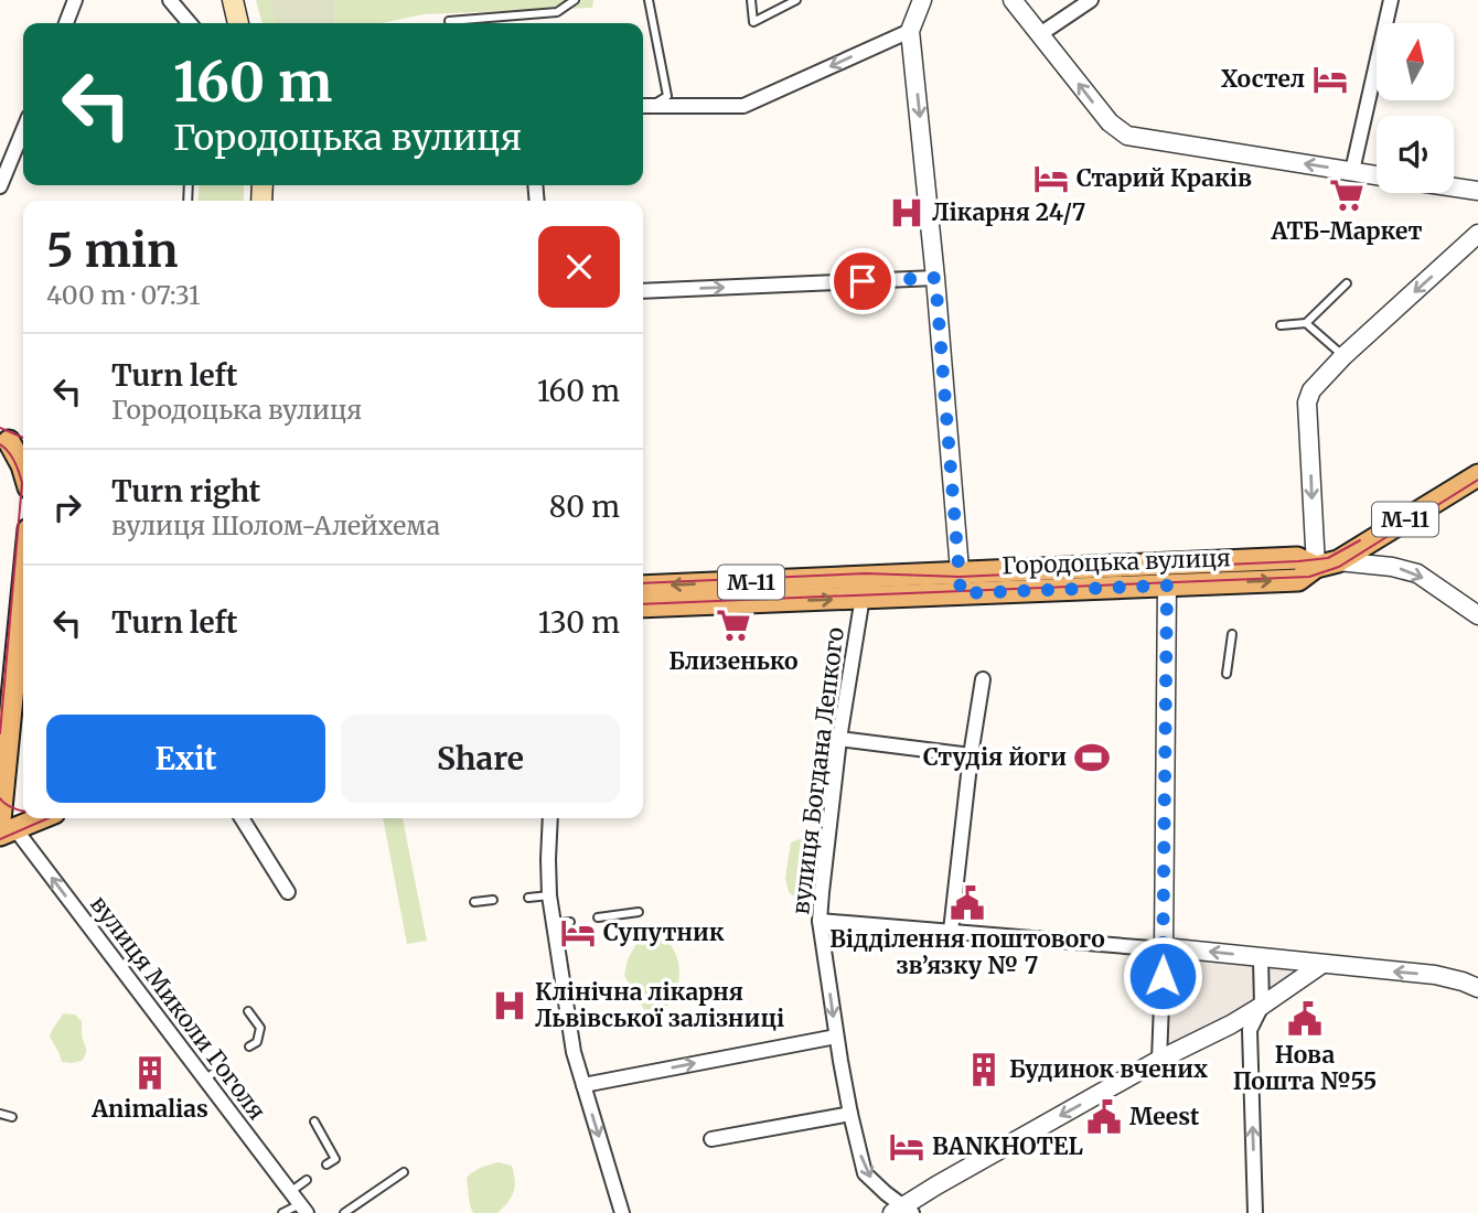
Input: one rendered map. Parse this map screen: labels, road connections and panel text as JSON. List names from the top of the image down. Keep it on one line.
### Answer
{"streets":{"main road":["М-11","Городоцька вулиця"],"street":["вулиця Богдана Лепкого","вулиця Миколи Гоголя"]},"crossings":[["Городоцька вулиця","вулиця Богдана Лепкого"]],"one_way":["вулиця Миколи Гоголя"],"places":{"hotel":["Хостел","Старий Краків","Супутник","BANKHOTEL"],"supermarket":["АТБ-Маркет","Близенько"],"hospital":["Лікарня 24/7","Клінічна лікарня Львівської залізниці"],"sports":["Студія йоги"],"public building":["Відділення поштового зв’язку № 7","Нова Пошта №55","Meest"],"building":["Будинок вчених","Animalias"]},"north":"top","page":{"turn":["160 m","Городоцька вулиця"],"heading":["5 min","400 m · 07:31"],"list":[{"name":"Turn left","note":"Городоцька вулиця","value":"160 m"},{"name":"Turn right","note":"вулиця Шолом-Алейхема","value":"80 m"},{"name":"Turn left","value":"130 m"}],"buttons":["Exit","Share"]}}
